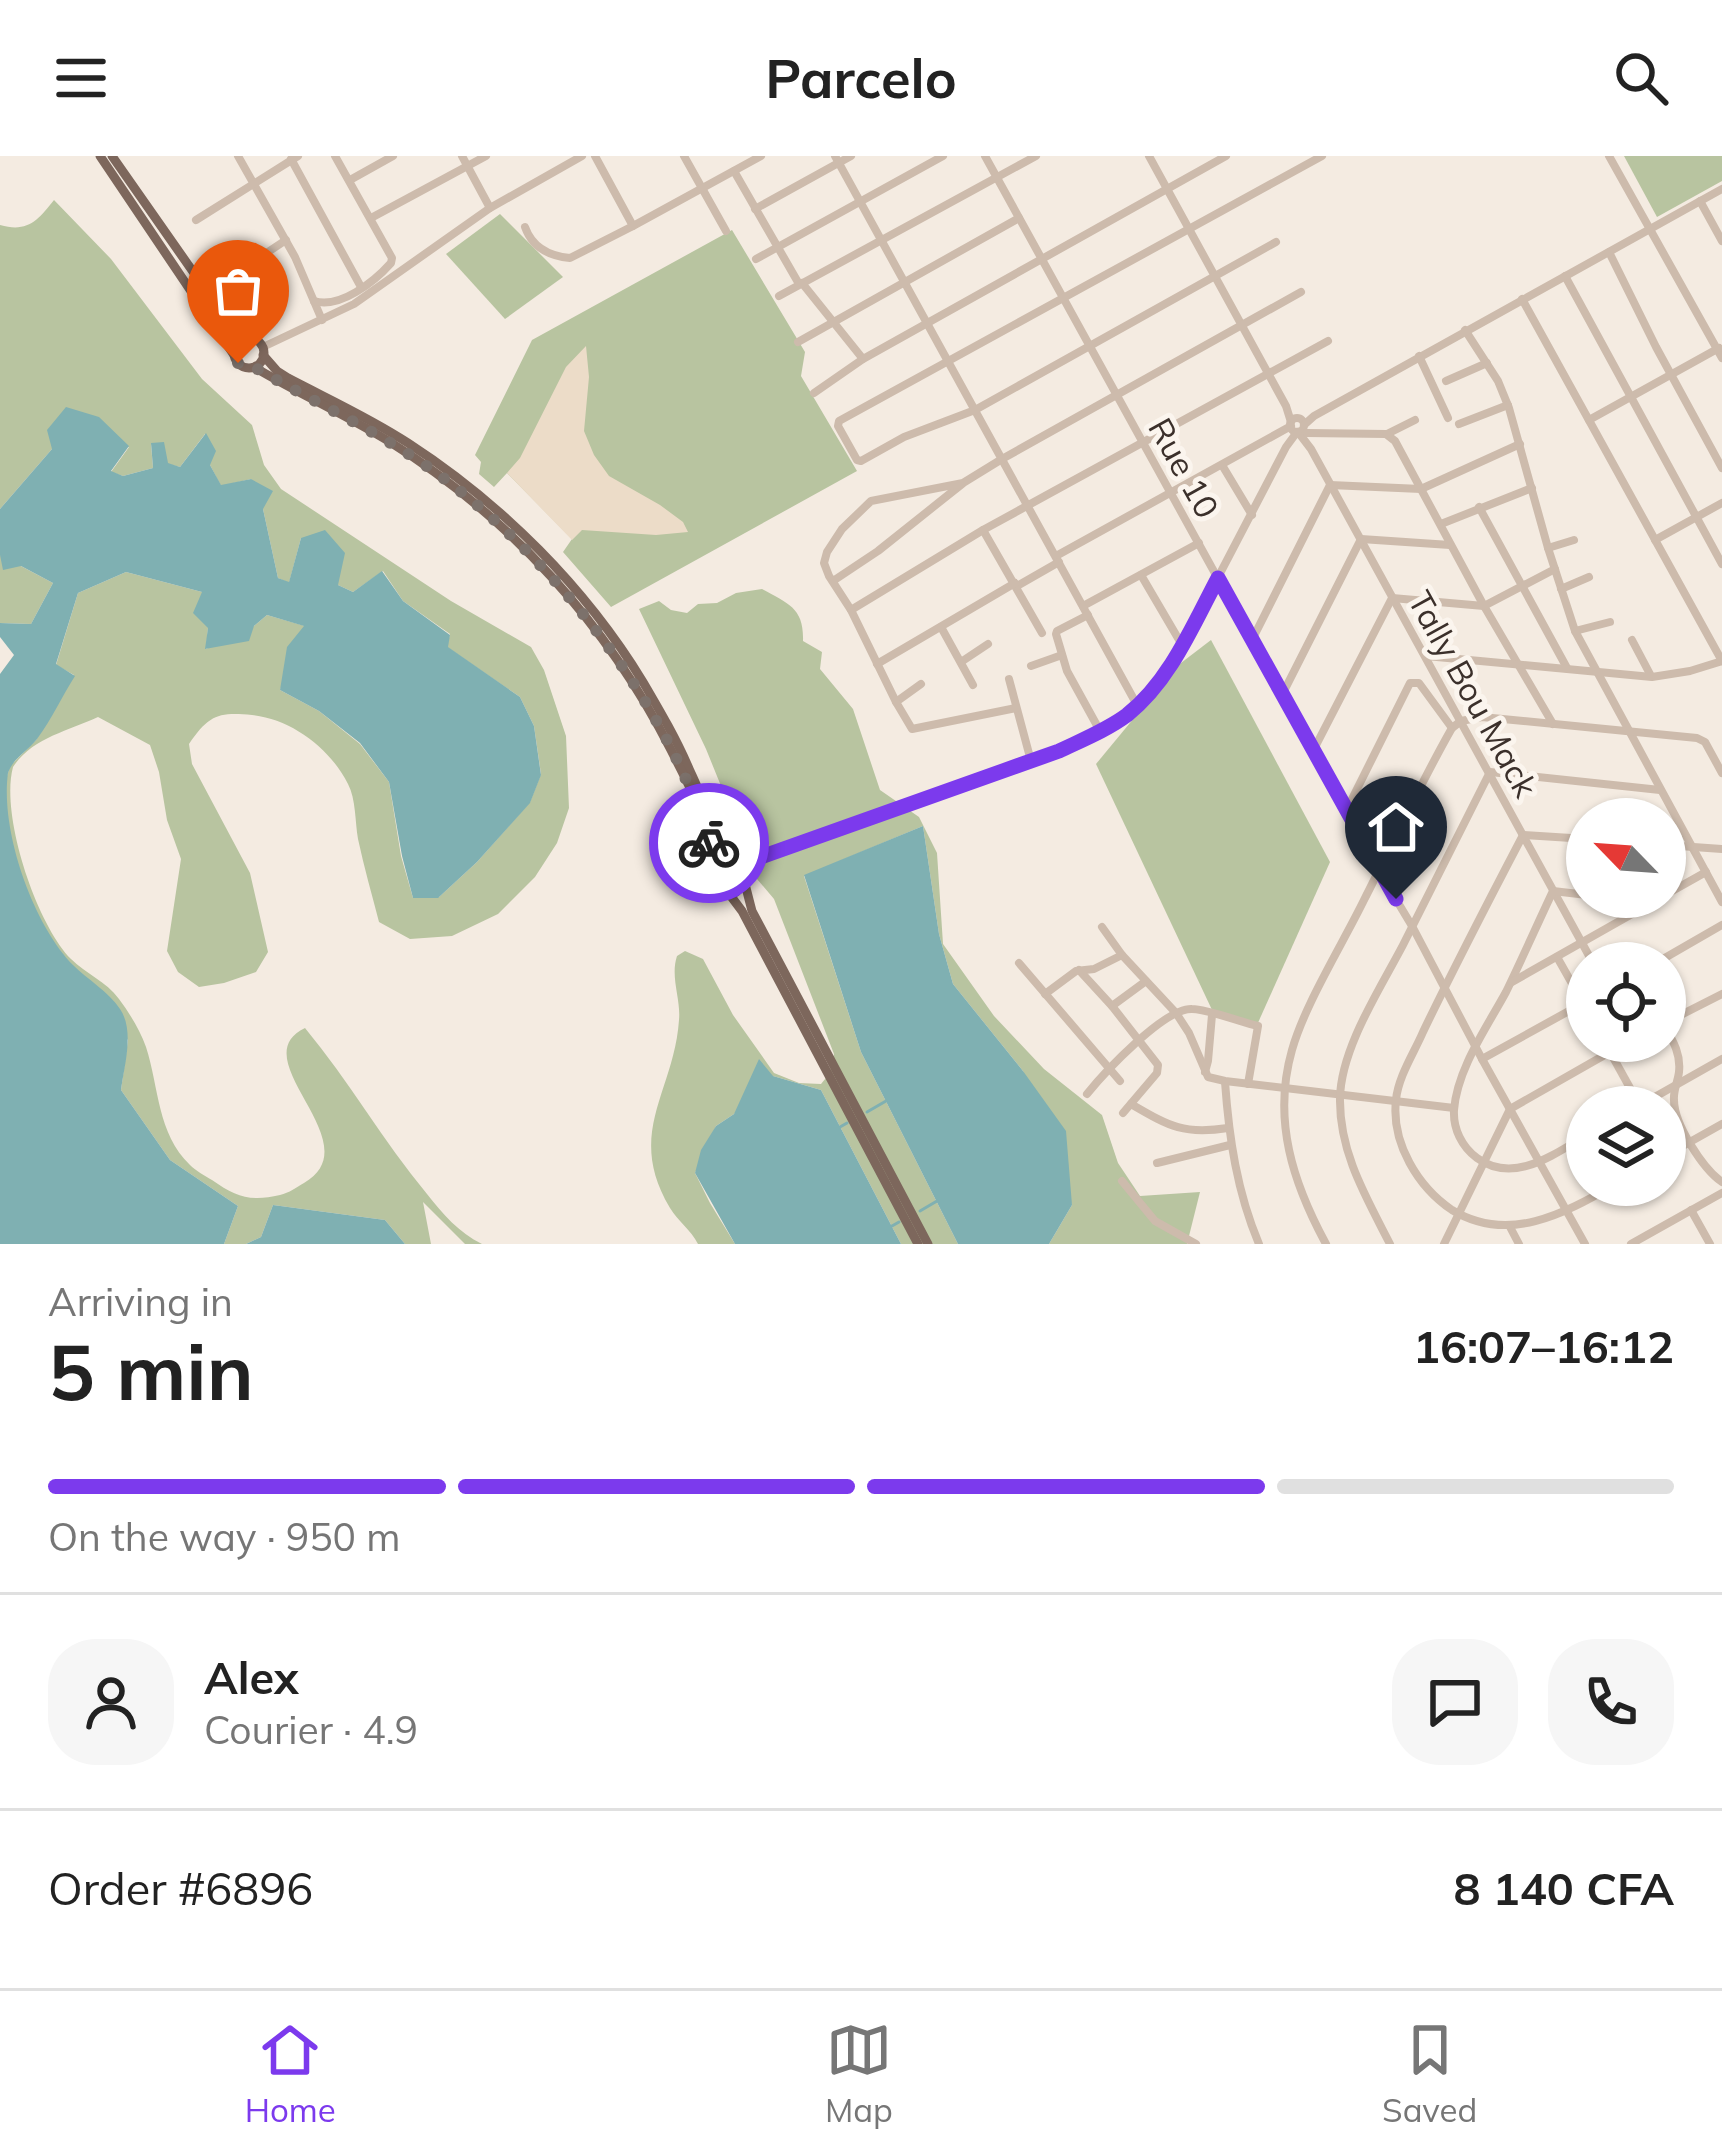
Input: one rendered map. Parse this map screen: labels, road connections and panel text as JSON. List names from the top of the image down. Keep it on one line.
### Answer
{"streets":{"street":["Rue 10","Tally Bou Mack"]},"north":"top left","page":{"header":"Parcelo","heading":["5 min","Arriving in","16:07–16:12"],"panel":["Alex","Courier · 4.9","Order #6896","8 140 CFA"],"bar":"On the way · 950 m","tabs":["Home","Map","Saved"]}}
